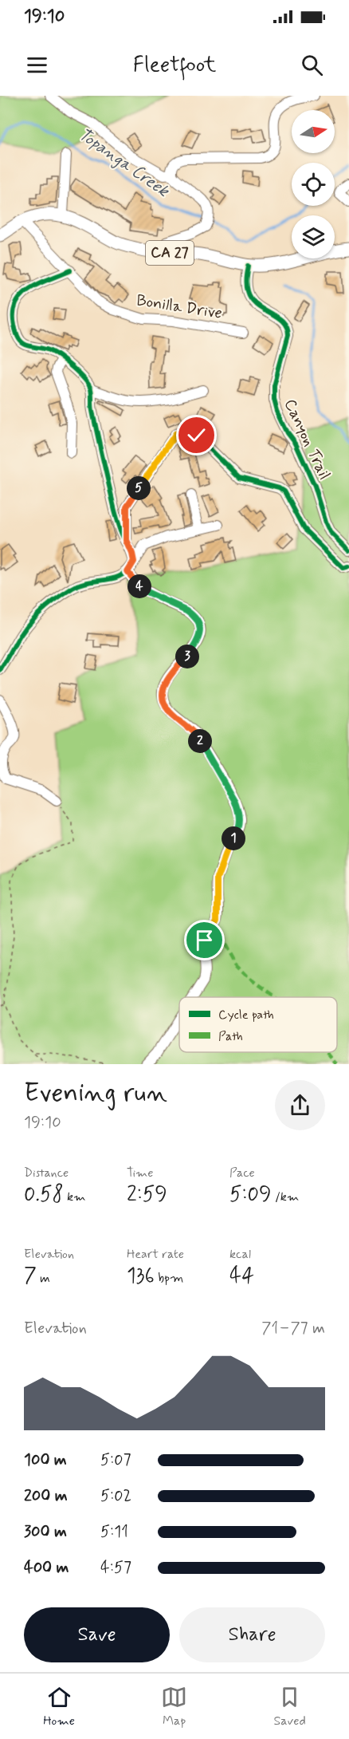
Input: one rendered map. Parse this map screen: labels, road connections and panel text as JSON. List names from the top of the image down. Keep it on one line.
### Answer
{"streets":{"main road":["CA 27"],"street":["Bonilla Drive","Canyon Trail"]},"crossings":[["CA 27","Bonilla Drive"],["CA 27","Canyon Trail"]],"water":["Topanga Creek"],"legend":["Cycle path","Path"],"north":"right","page":{"status":"19:10","header":"Fleetfoot","pins":["5","4","3","2","1"],"heading":["Evening run","19:10"],"stats":[["Distance","0.58 km"],["Time","2:59"],["Pace","5:09 /km"],["Elevation","7 m"],["Heart rate","136 bpm"],["kcal","44"]],"chart":["Elevation","71–77 m"],"list":[{"name":"100 m","note":"5:07"},{"name":"200 m","note":"5:02"},{"name":"300 m","note":"5:11"},{"name":"400 m","note":"4:57"}],"buttons":["Save","Share"],"tabs":["Home","Map","Saved"]}}
